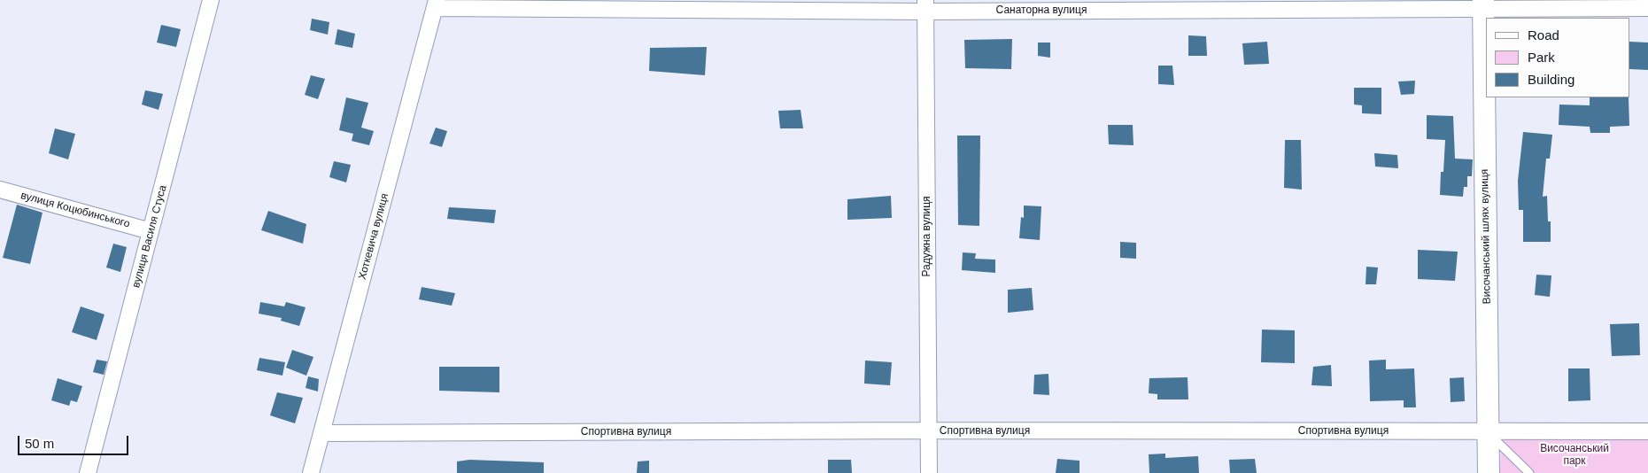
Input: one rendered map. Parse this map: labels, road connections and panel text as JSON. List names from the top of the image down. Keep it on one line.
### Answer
{"streets":{"street":["Санаторна вулиця","вулиця Коцюбинського","вулиця Василя Стуса","Хоткевича вулиця","Радужна вулиця","Височанський шлях вулиця","Спортивна вулиця"]},"crossings":[["Санаторна вулиця","Хоткевича вулиця"],["Санаторна вулиця","Радужна вулиця"],["Санаторна вулиця","Височанський шлях вулиця"],["вулиця Коцюбинського","вулиця Василя Стуса"],["Хоткевича вулиця","Спортивна вулиця"],["Радужна вулиця","Спортивна вулиця"],["Височанський шлях вулиця","Спортивна вулиця"]],"parks":["Височанський парк"],"legend":["Road","Park","Building"],"scale_bar":"50 m"}
